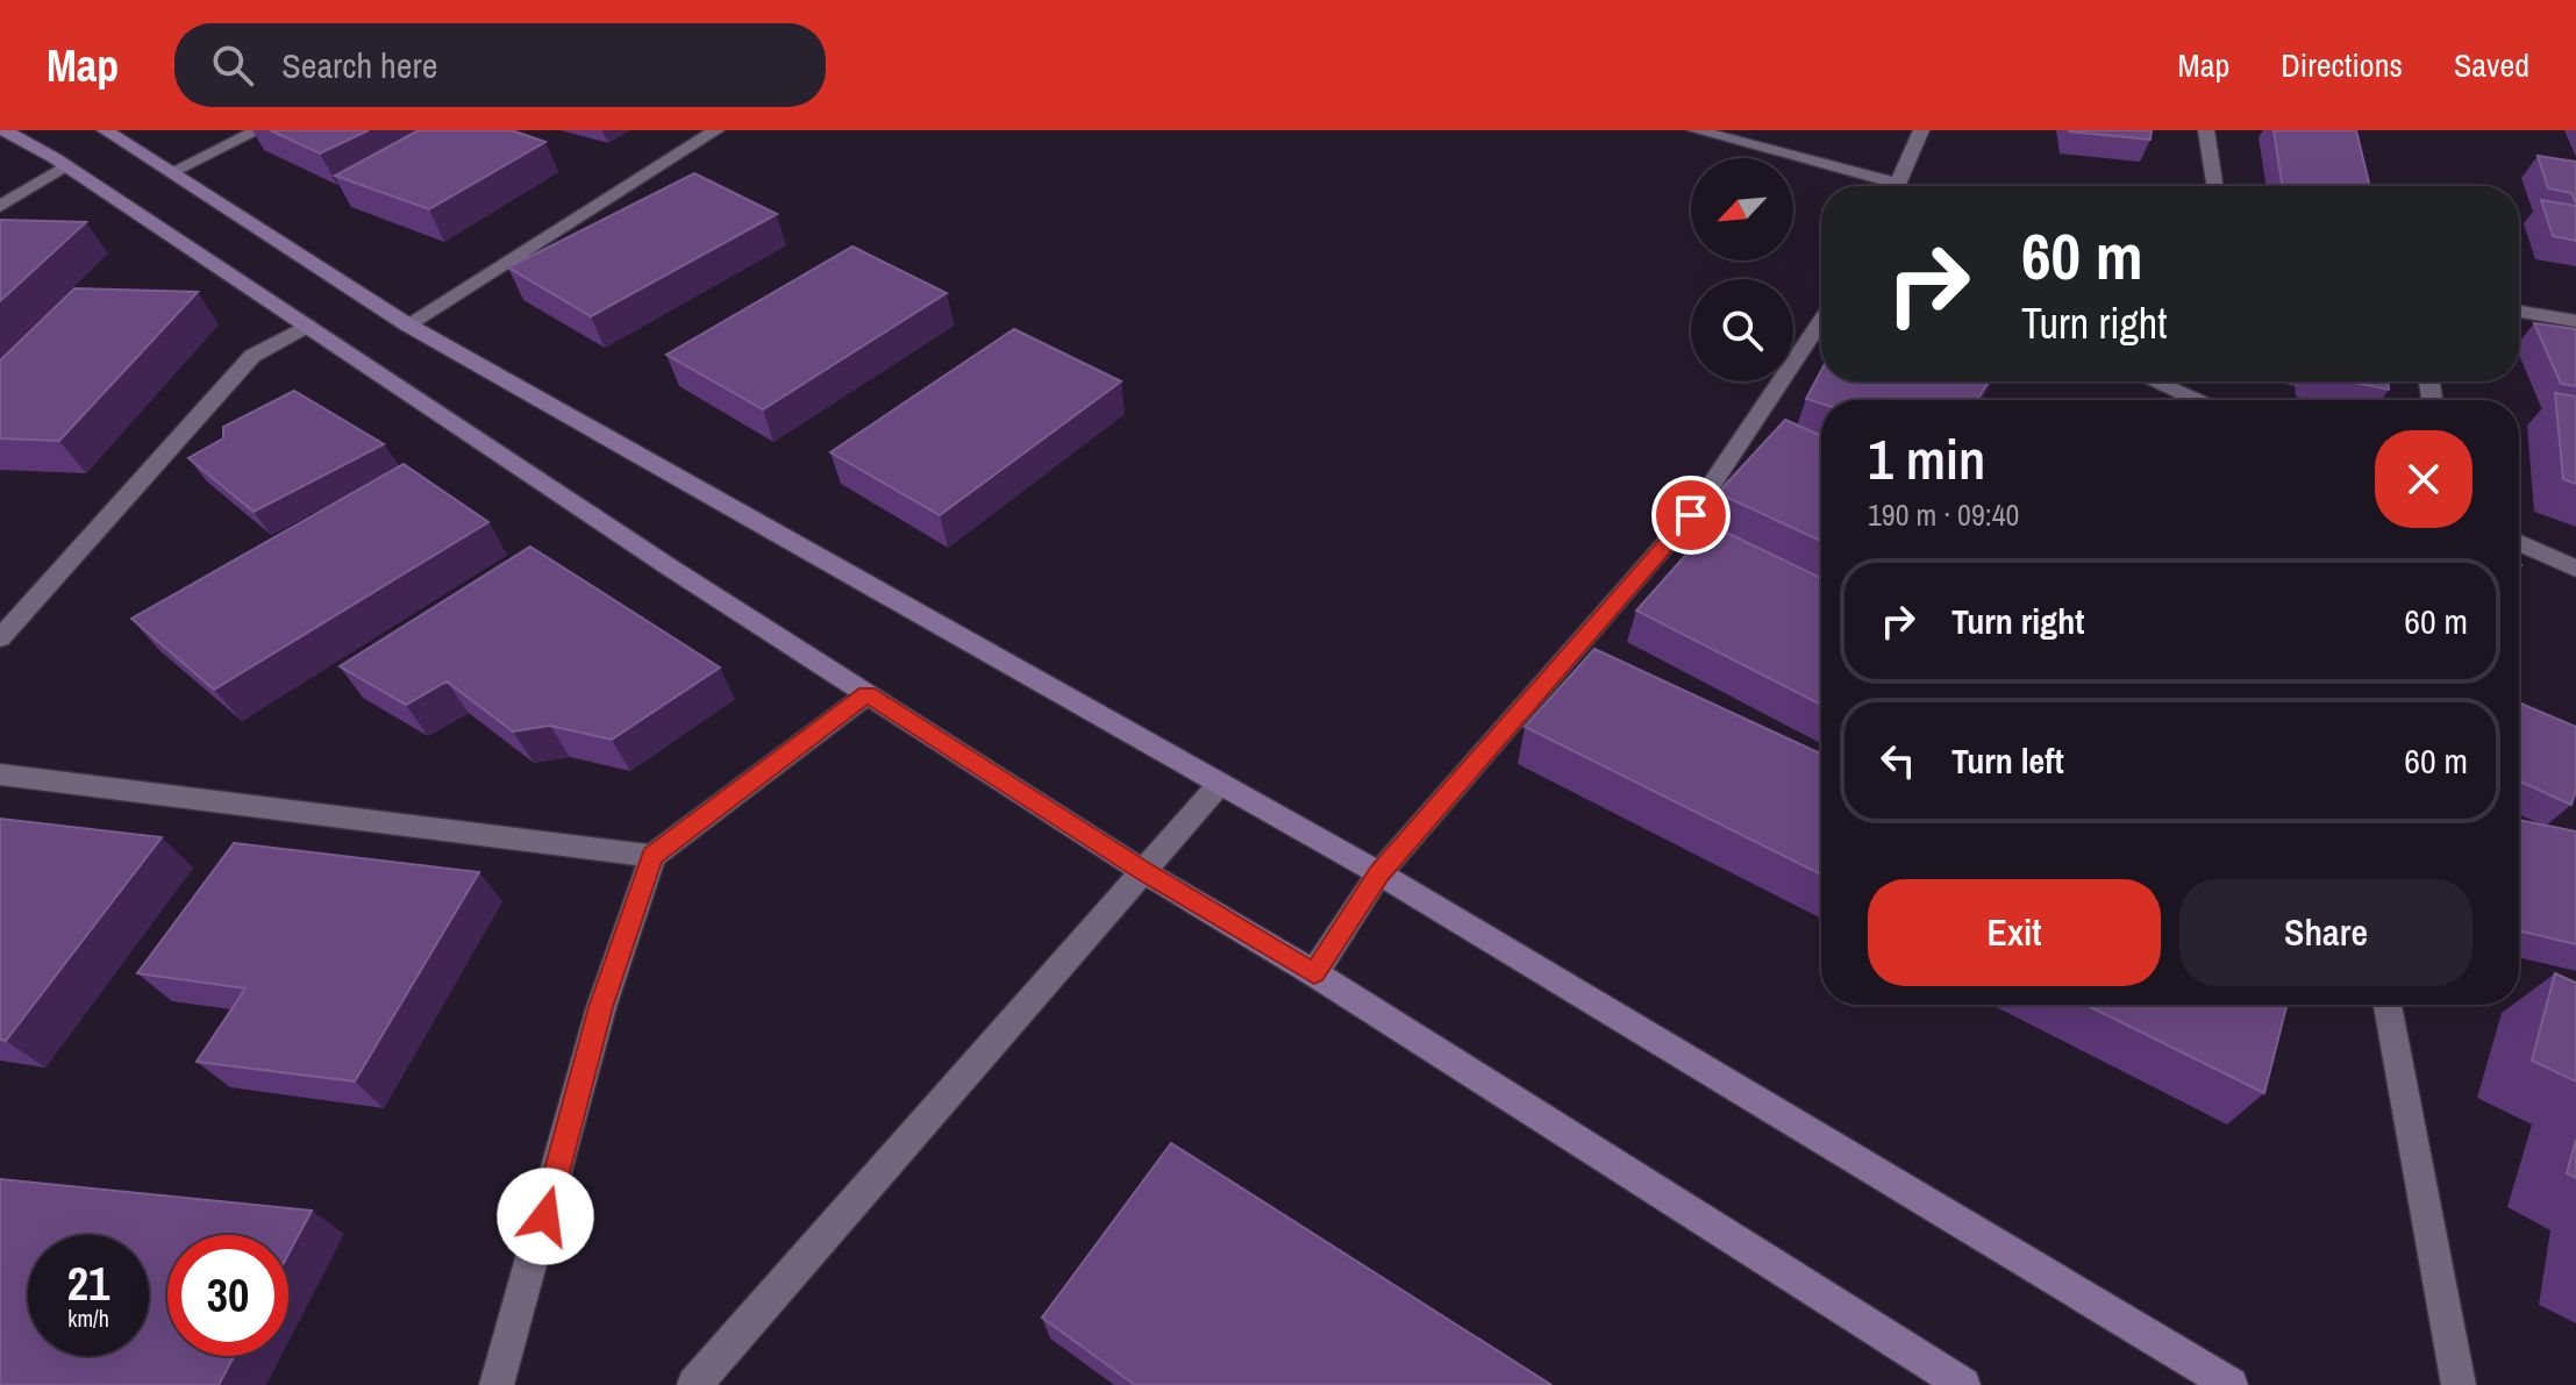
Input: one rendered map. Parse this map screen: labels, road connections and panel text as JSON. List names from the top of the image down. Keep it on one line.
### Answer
{"north":"bottom left","page":{"header":"Map","search":"Search here","nav":["Map","Directions","Saved"],"turn":["60 m","Turn right"],"heading":["1 min","190 m · 09:40"],"list":[{"name":"Turn right","value":"60 m"},{"name":"Turn left","value":"60 m"}],"buttons":["Exit","Share"],"speed":"21 km/h","limit":"30"}}
